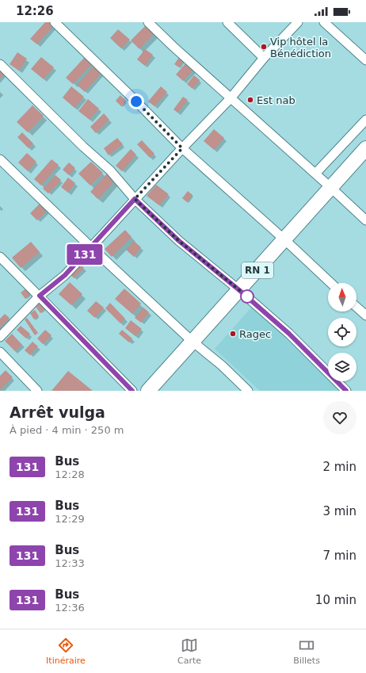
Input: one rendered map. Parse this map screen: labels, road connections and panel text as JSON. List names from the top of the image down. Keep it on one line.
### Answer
{"streets":{"highway":["RN 1"]},"places":["Vip hôtel la Bénédiction","Est nab","Ragec"],"lines":["bus line 131"],"north":"top","page":{"status":"12:26","on_map":"131","heading":["Arrêt vulga","À pied · 4 min · 250 m"],"list":[{"mark":"131","name":"Bus","note":"12:28","value":"2 min"},{"mark":"131","name":"Bus","note":"12:29","value":"3 min"},{"mark":"131","name":"Bus","note":"12:33","value":"7 min"},{"mark":"131","name":"Bus","note":"12:36","value":"10 min"}],"tabs":["Itinéraire","Carte","Billets"]}}
